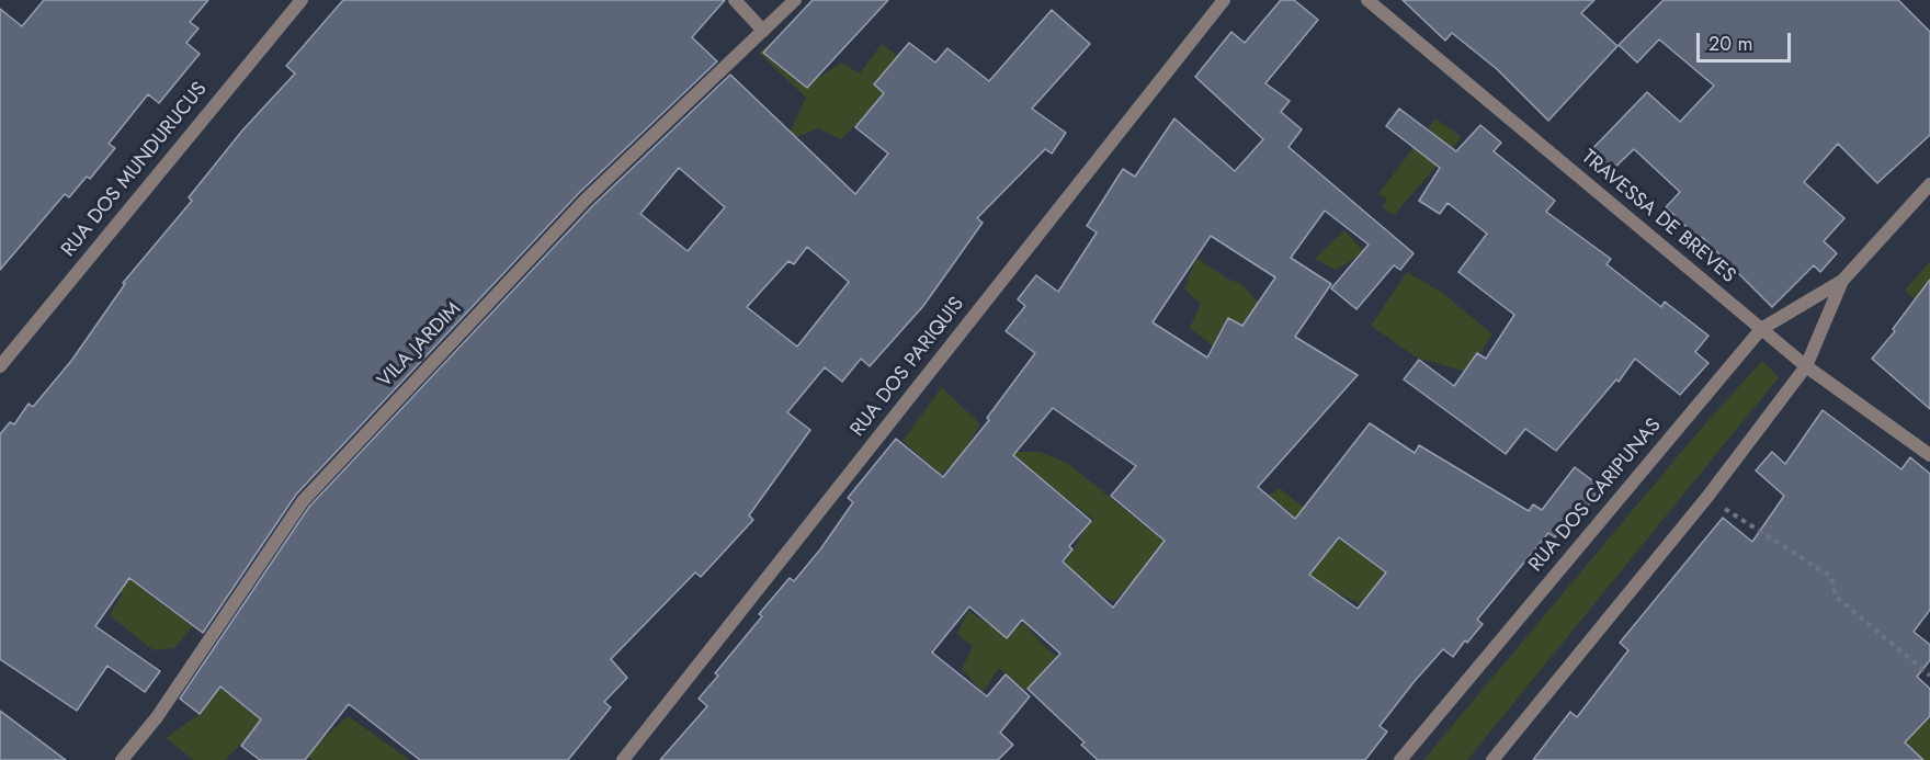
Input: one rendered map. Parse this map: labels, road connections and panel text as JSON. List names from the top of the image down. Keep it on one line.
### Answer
{"streets":{"street":["RUA DOS MUNDURUCUS","TRAVESSA DE BREVES","VILA JARDIM","RUA DOS PARIQUIS","RUA DOS CARIPUNAS"]},"crossings":[["TRAVESSA DE BREVES","RUA DOS CARIPUNAS"]],"scale_bar":"20 m"}
